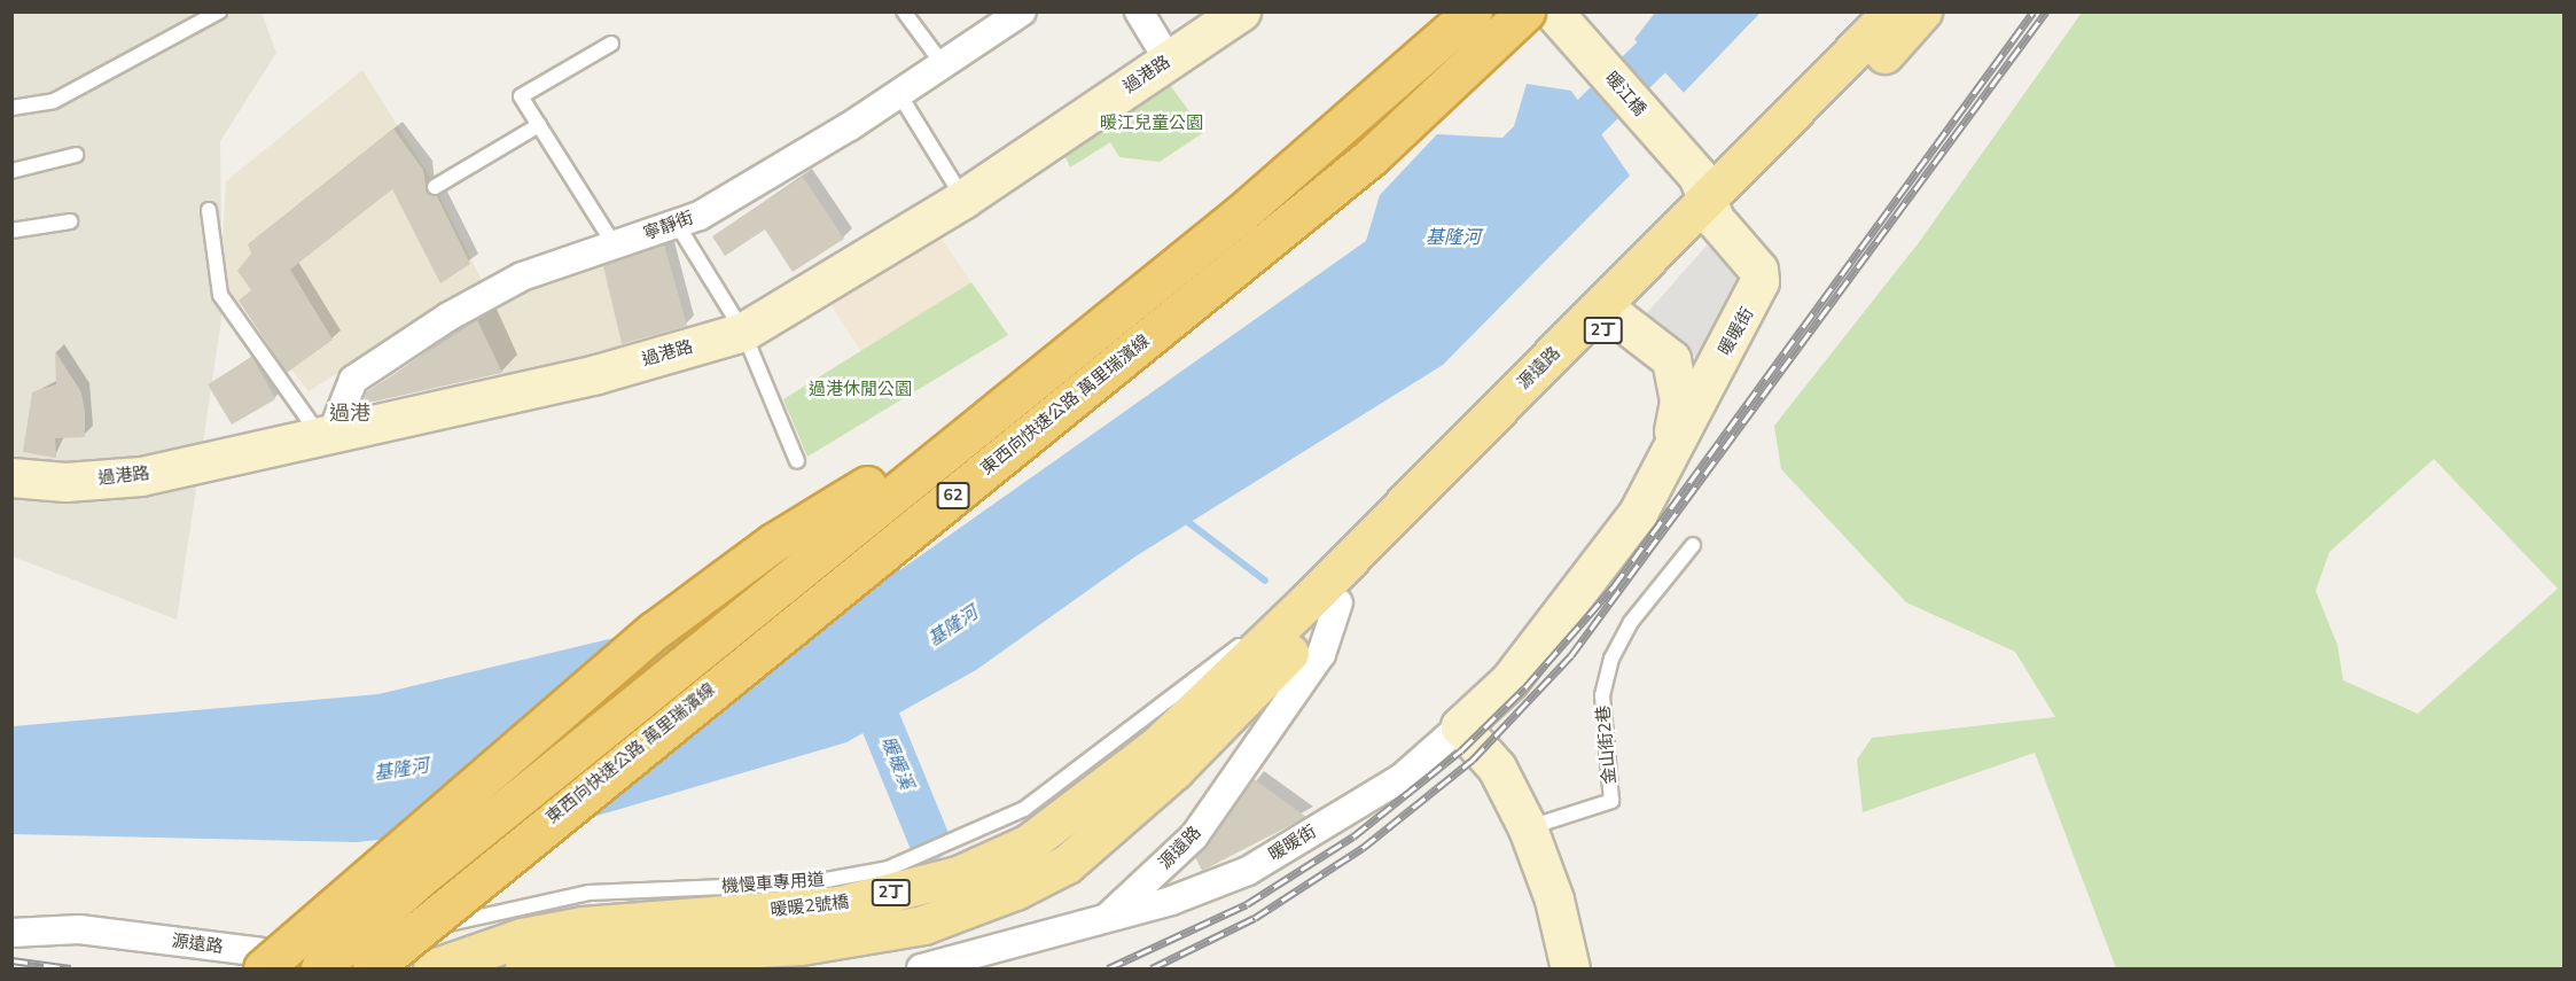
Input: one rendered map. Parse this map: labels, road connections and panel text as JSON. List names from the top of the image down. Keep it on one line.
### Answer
{"streets":{"highway":["東西向快速公路 萬里瑞濱線","62"],"main road":["2丁","源遠路","暖暖2號橋"],"street":["過港路","暖江橋","寧靜街","暖暖街"],"lane":["金山街2巷","機慢車專用道"]},"crossings":[["過港路","寧靜街"],["暖江橋","暖暖街"],["暖江橋","源遠路"],["暖暖街","源遠路"],["源遠路","62"],["源遠路","機慢車專用道"],["源遠路","暖暖2號橋"],["62","機慢車專用道"]],"districts":["過港"],"water":["基隆河","暖暖溪"],"parks":["暖江兒童公園","過港休閒公園"]}
